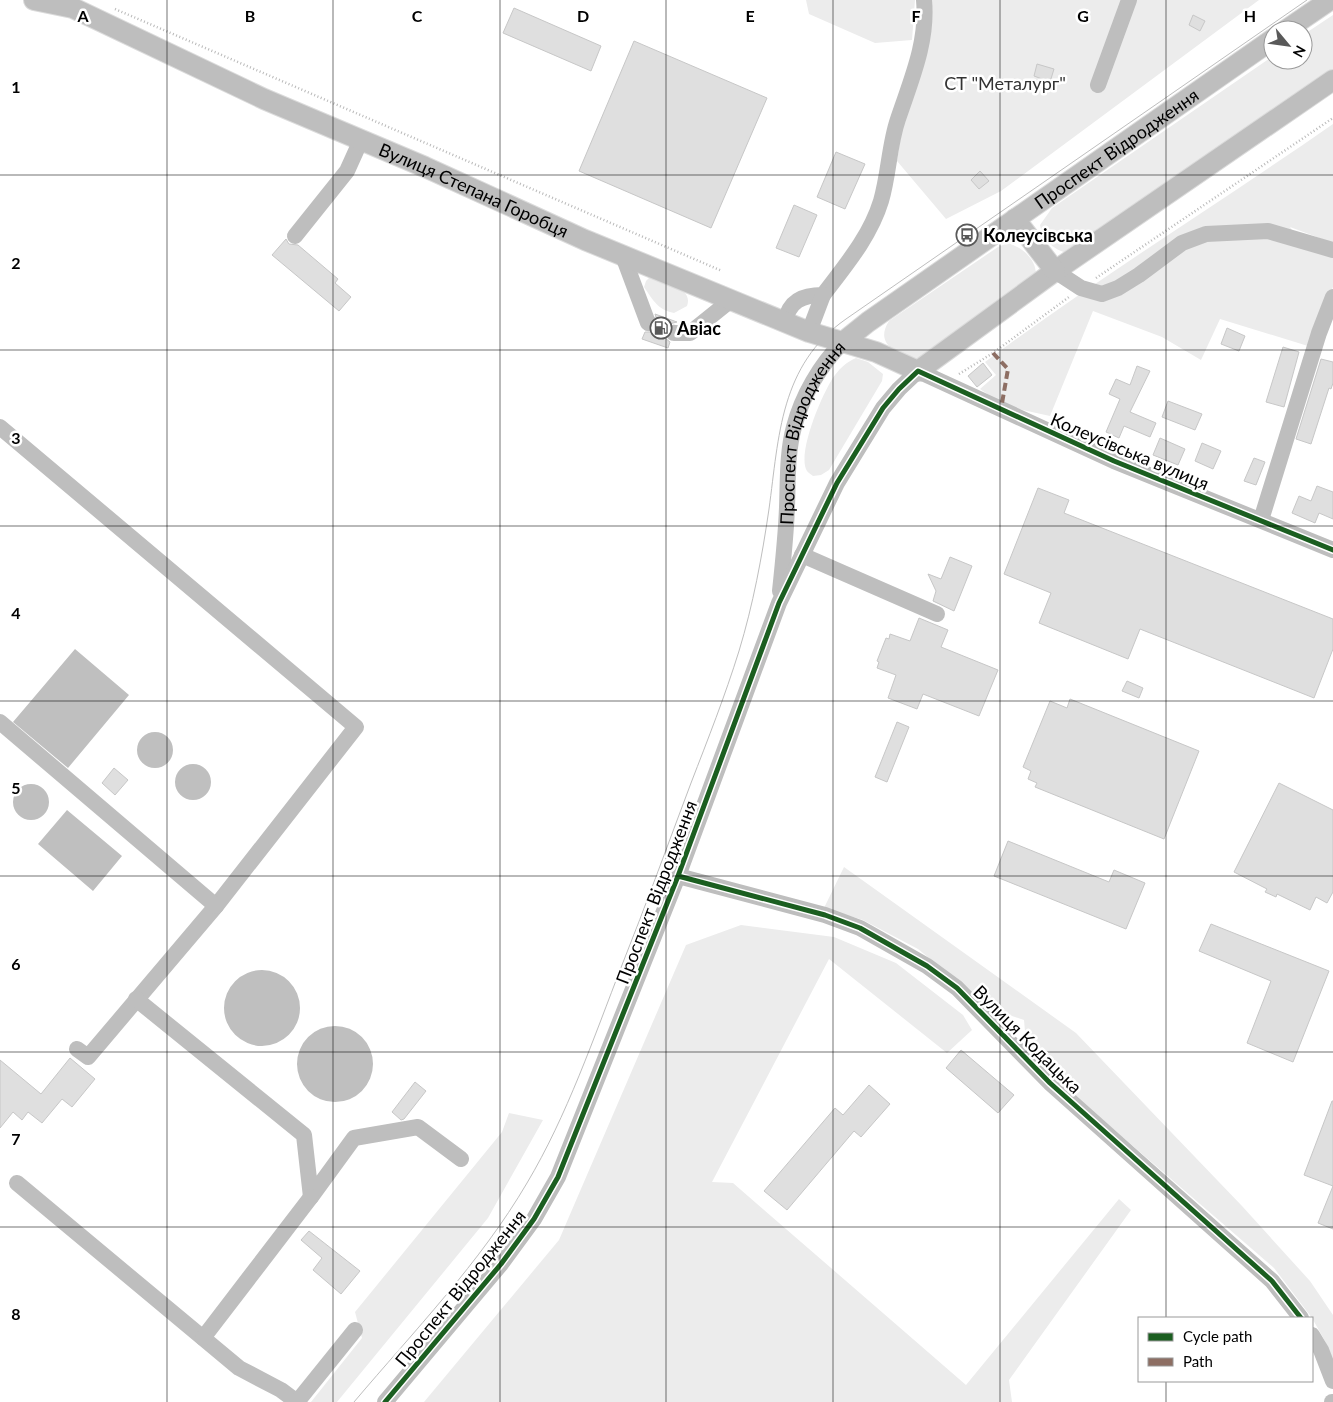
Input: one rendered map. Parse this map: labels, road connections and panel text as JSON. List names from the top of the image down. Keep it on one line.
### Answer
{"streets":{"main road":["Проспект Відродження","Вулиця Степана Горобця"],"street":["Колеусівська вулиця","Вулиця Кодацька"]},"crossings":[["Проспект Відродження","Вулиця Степана Горобця"],["Проспект Відродження","Колеусівська вулиця"],["Проспект Відродження","Вулиця Кодацька"],["Вулиця Степана Горобця","Колеусівська вулиця"]],"parks":["СТ \"Металург\""],"places":{"bus stop":["Колеусівська"],"fuel station":["Авіас"]},"legend":["Cycle path","Path"],"north":"bottom right","grid":{"columns":["A","B","C","D","E","F","G","H"],"rows":["1","2","3","4","5","6","7","8"]}}
